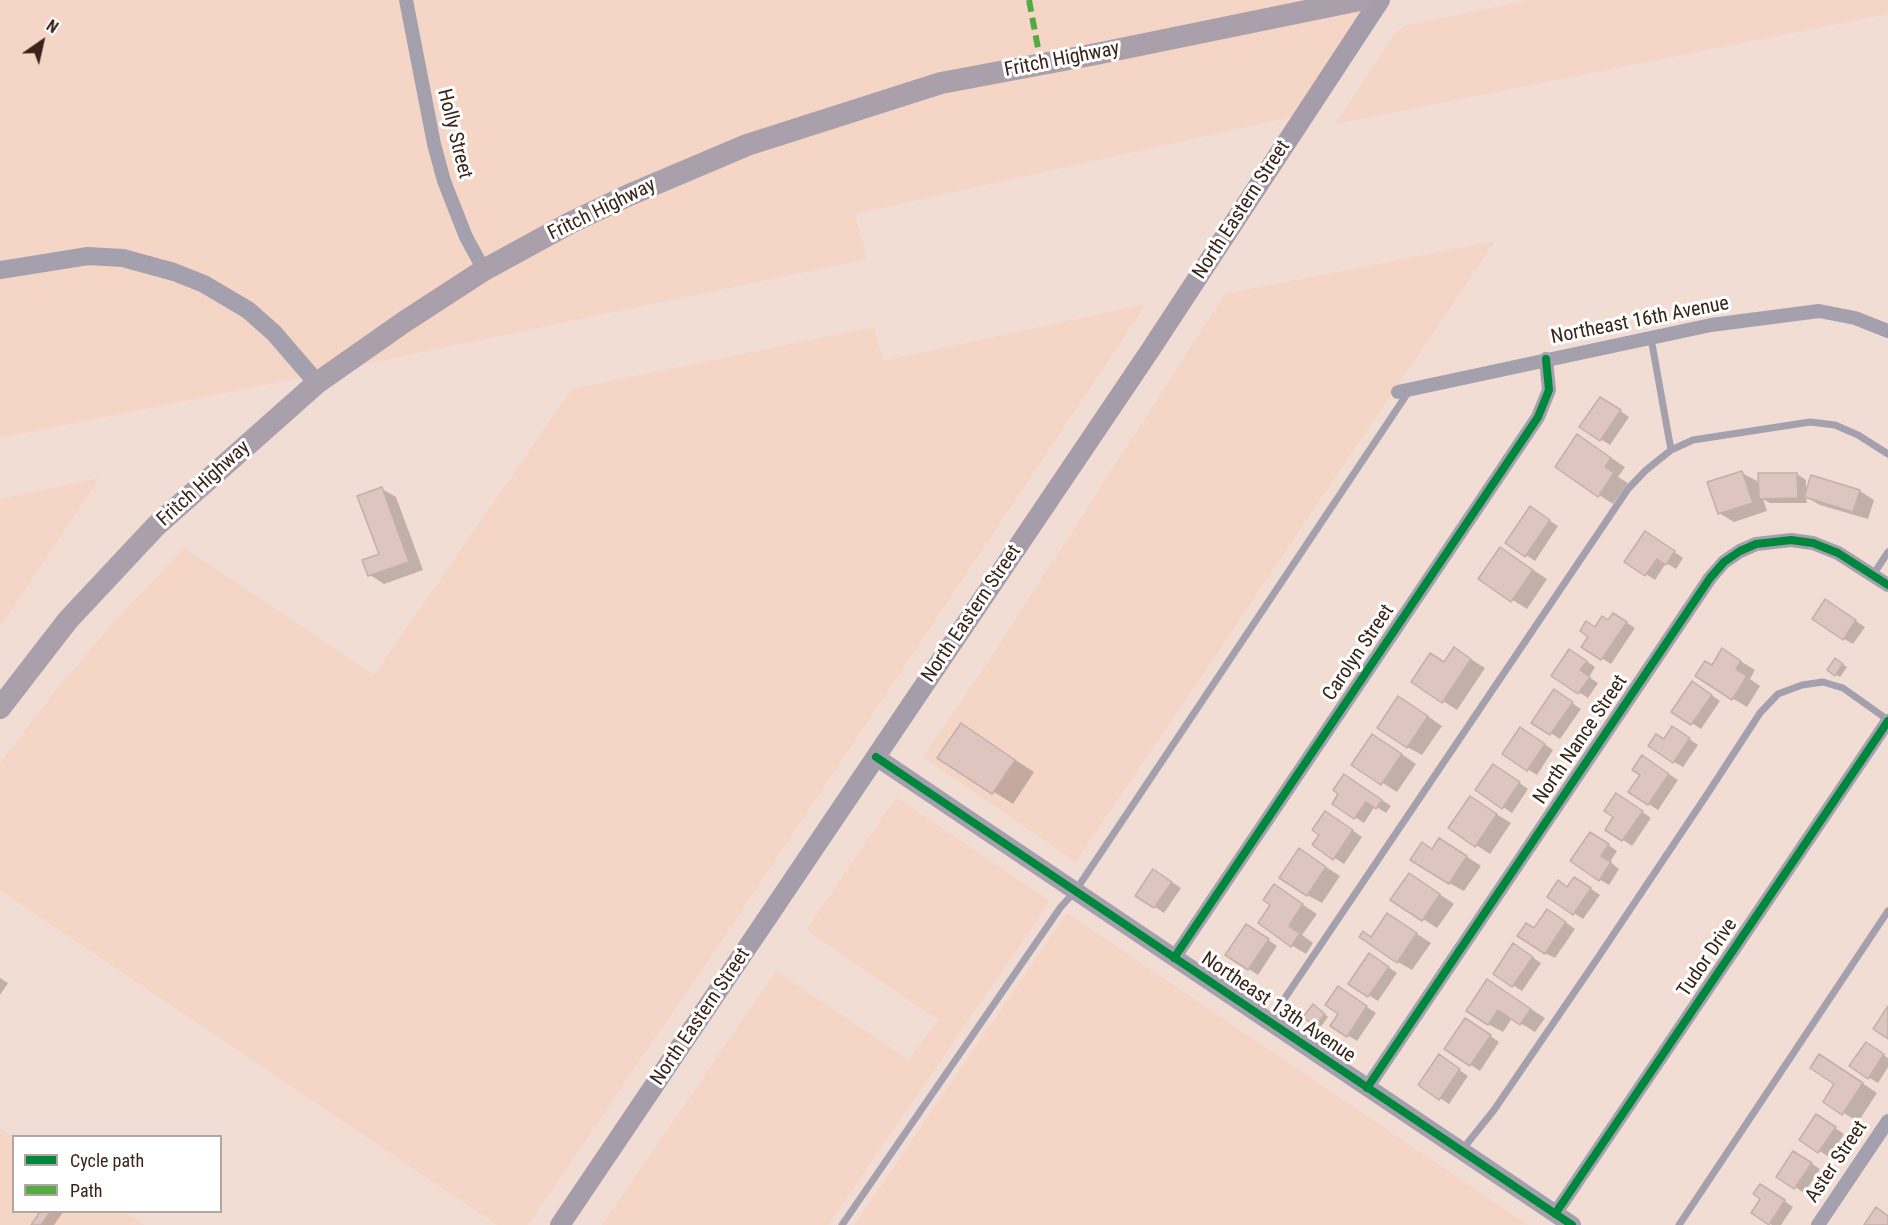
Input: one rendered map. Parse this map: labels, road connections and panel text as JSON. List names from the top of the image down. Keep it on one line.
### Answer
{"streets":{"main road":["Fritch Highway","North Eastern Street"],"street":["Holly Street","Northeast 16th Avenue","Carolyn Street","North Nance Street","Tudor Drive","Northeast 13th Avenue","Aster Street"]},"crossings":[["Fritch Highway","Holly Street"],["North Eastern Street","Northeast 13th Avenue"],["Northeast 16th Avenue","Carolyn Street"],["Carolyn Street","Northeast 13th Avenue"],["North Nance Street","Northeast 13th Avenue"],["Tudor Drive","Northeast 13th Avenue"]],"legend":["Cycle path","Path"],"north":"top right"}
